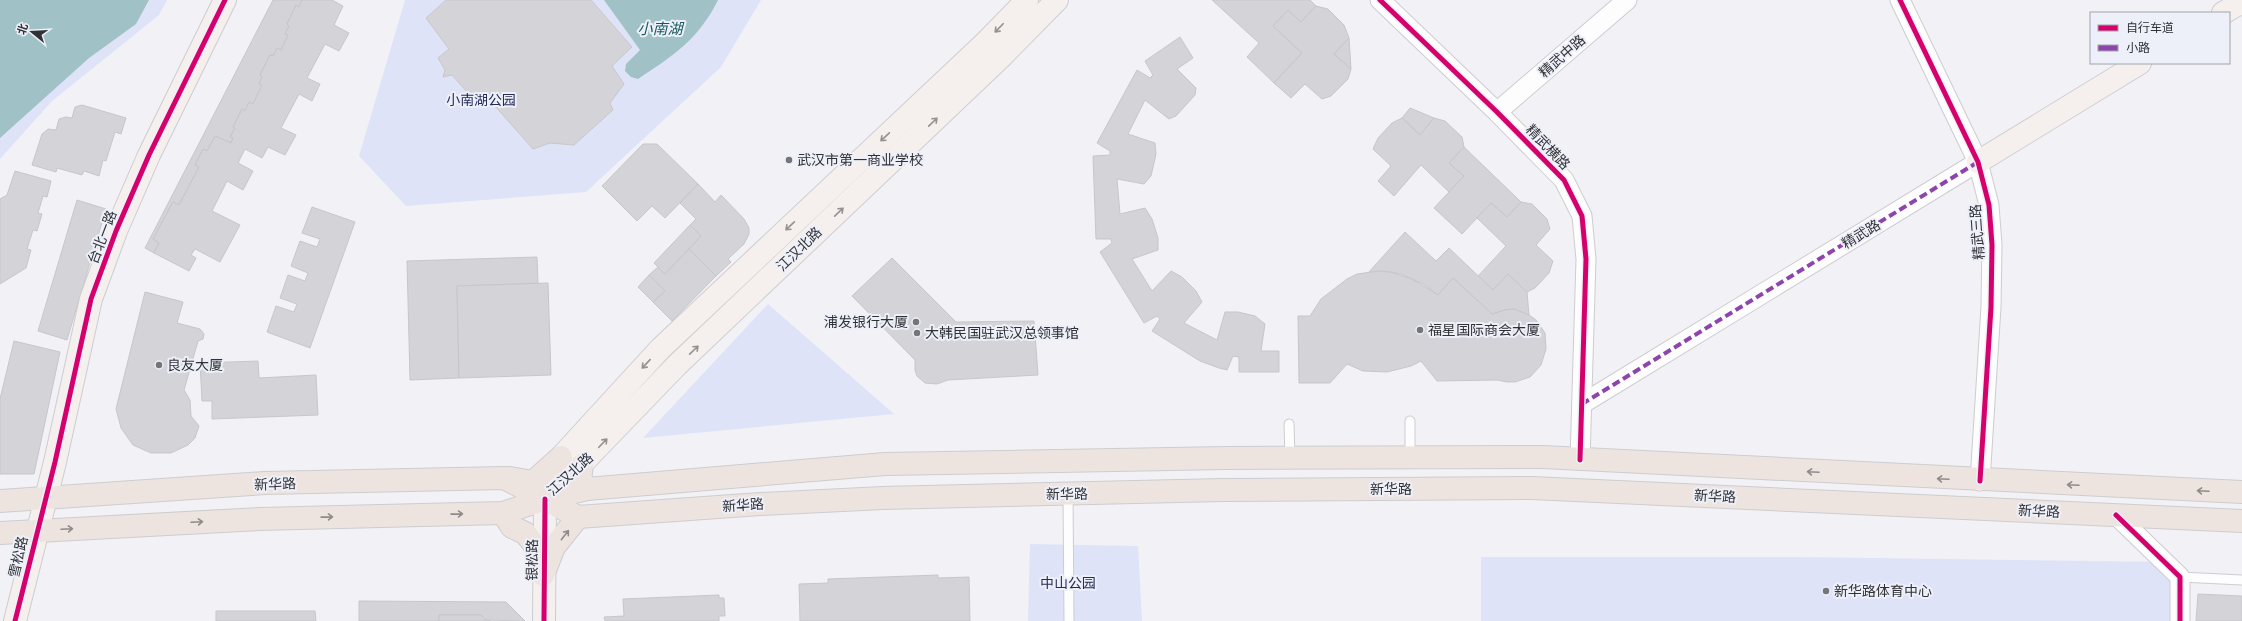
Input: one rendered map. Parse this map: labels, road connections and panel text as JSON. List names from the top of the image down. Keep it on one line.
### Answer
{"streets":{"main road":["精武路","台北一路","江汉北路","新华路","雪松路","银松路"],"street":["精武中路","精武横路","精武三路"]},"crossings":[["精武中路","精武横路"],["精武横路","精武路"],["精武横路","新华路"],["精武三路","精武路"],["精武三路","新华路"],["台北一路","新华路"],["台北一路","雪松路"],["江汉北路","新华路"],["江汉北路","银松路"],["新华路","雪松路"],["新华路","银松路"]],"water":["小南湖"],"parks":["小南湖公园","中山公园"],"places":["武汉市第一商业学校","浦发银行大厦","福星国际商会大厦","大韩民国驻武汉总领事馆","良友大厦","新华路体育中心"],"legend":["自行车道","小路"],"north":"left"}
